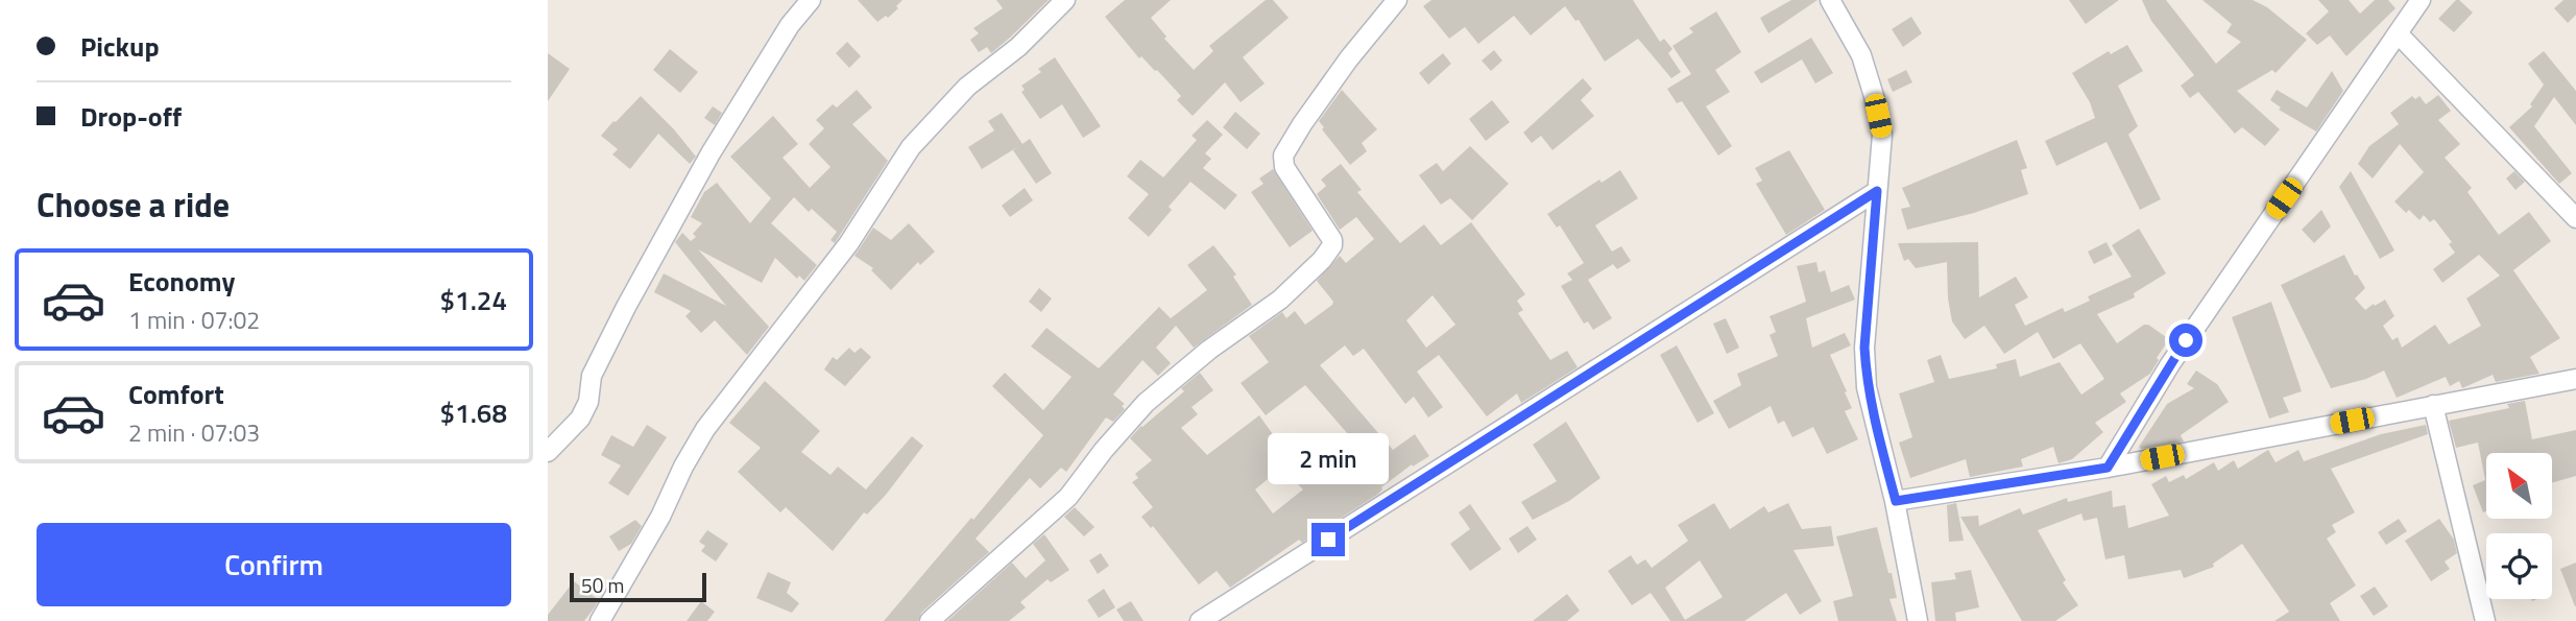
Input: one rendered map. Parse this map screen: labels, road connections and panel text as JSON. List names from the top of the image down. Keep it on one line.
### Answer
{"scale_bar":"50 m","north":"top left","page":{"banner":["Pickup","Drop-off"],"heading":"Choose a ride","list":[{"name":"Economy","note":"1 min · 07:02","value":"$1.24"},{"name":"Comfort","note":"2 min · 07:03","value":"$1.68"}],"bubble":"2 min","buttons":"Confirm","scale":"50 m"}}
